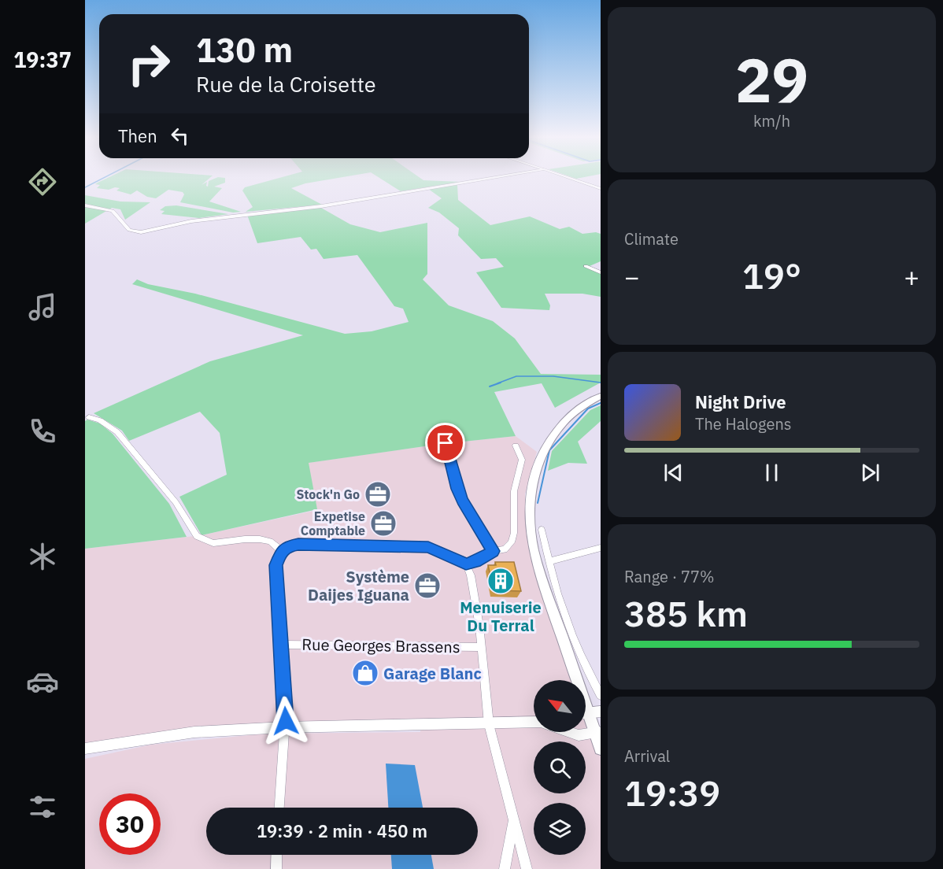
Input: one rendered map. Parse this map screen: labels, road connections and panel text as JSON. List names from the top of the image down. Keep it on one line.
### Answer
{"streets":{"street":["Rue Georges Brassens"]},"places":{"office":["Stock'n Go","Expetise Comptable","Système Daijes Iguana"],"building":["Menuiserie Du Terral"],"shop":["Garage Blanc"]},"north":"top left","page":{"tabs":"19:37","tile":[["29","km/h"],"Climate",["Range · 77%","385 km"],["Arrival","19:39"]],"turn":["130 m","Rue de la Croisette"],"then":"Then","heat":["−","19°","+"],"song":["Night Drive","The Halogens"],"limit":"30","trip":"19:39 · 2 min · 450 m"}}
